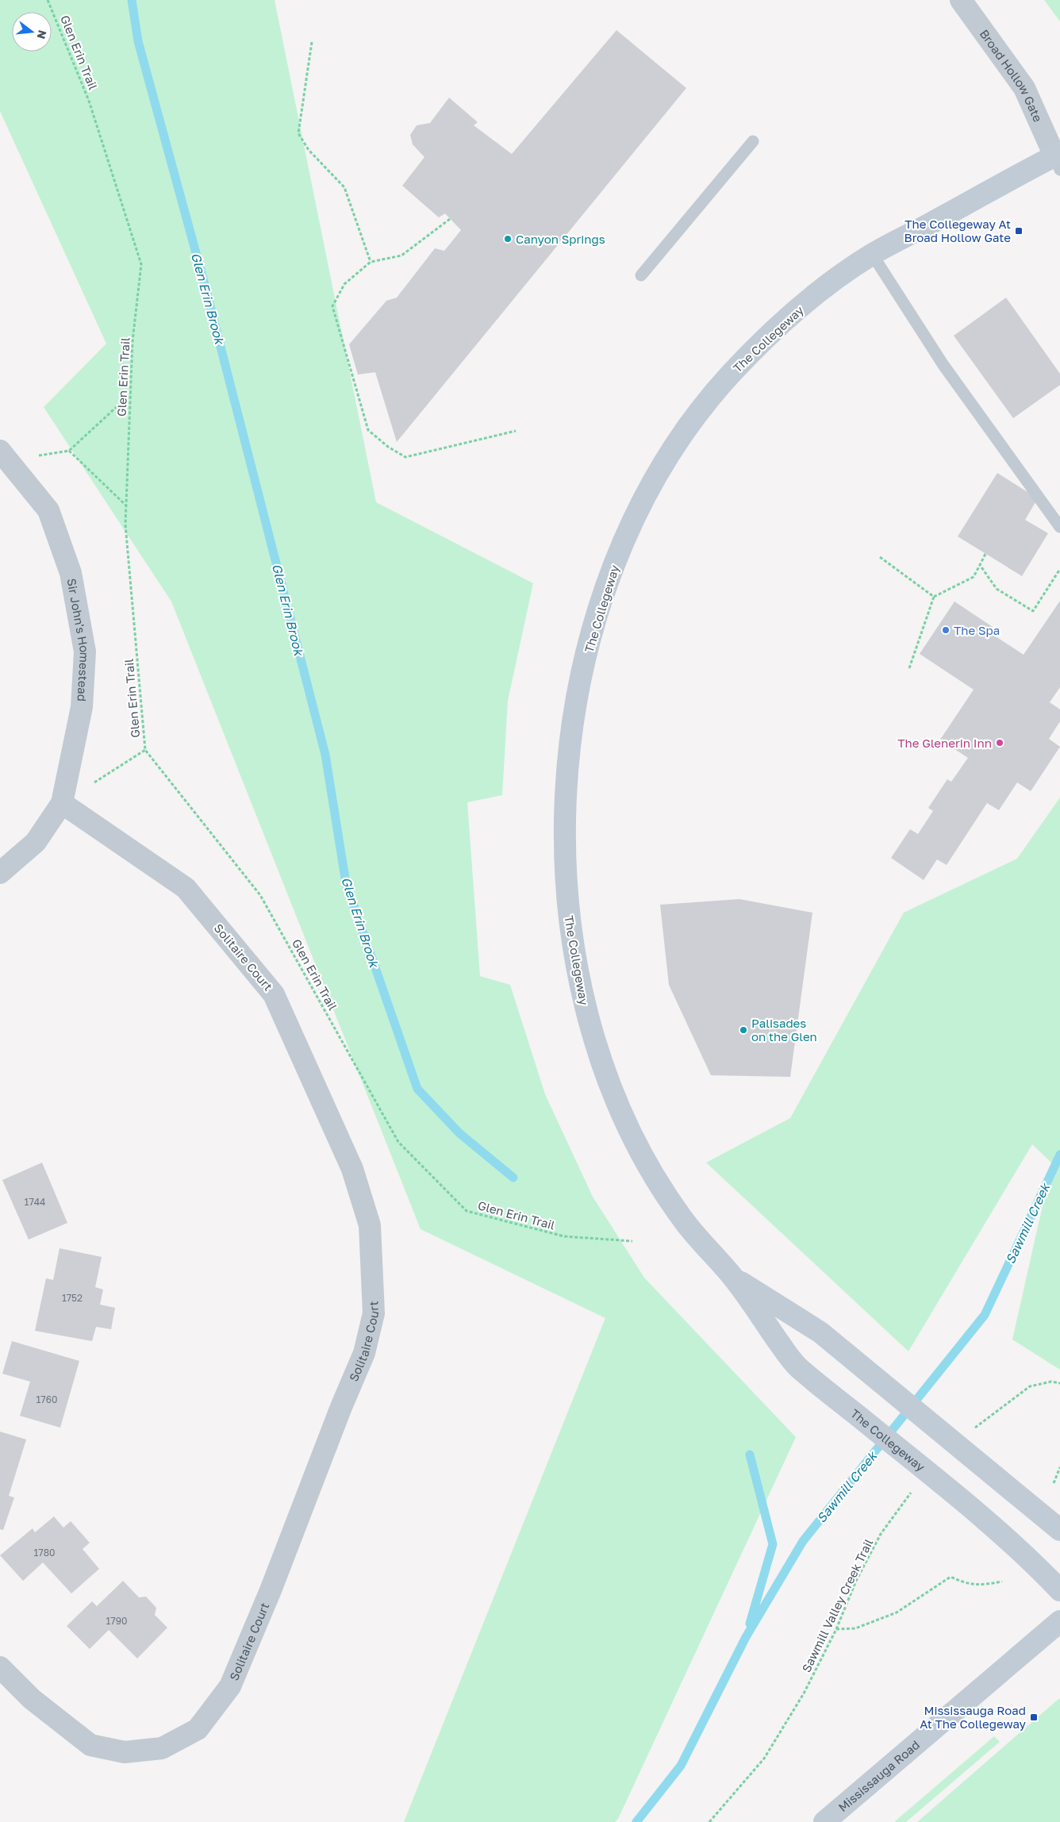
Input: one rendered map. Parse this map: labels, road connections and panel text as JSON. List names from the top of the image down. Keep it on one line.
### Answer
{"streets":{"street":["Broad Hollow Gate","The Collegeway","Sir John's Homestead","Solitaire Court","Mississauga Road"],"path":["Glen Erin Trail","Sawmill Valley Creek Trail"]},"crossings":[["Broad Hollow Gate","The Collegeway"],["Sir John's Homestead","Solitaire Court"]],"water":["Glen Erin Brook","Sawmill Creek"],"places":{"transit":["The Collegeway At Broad Hollow Gate","Mississauga Road At The Collegeway"],"other":["Canyon Springs","The Spa","The Glenerin Inn","Palisades on the Glen"]},"house_numbers":["1744","1752","1760","1780","1790"],"north":"right"}
